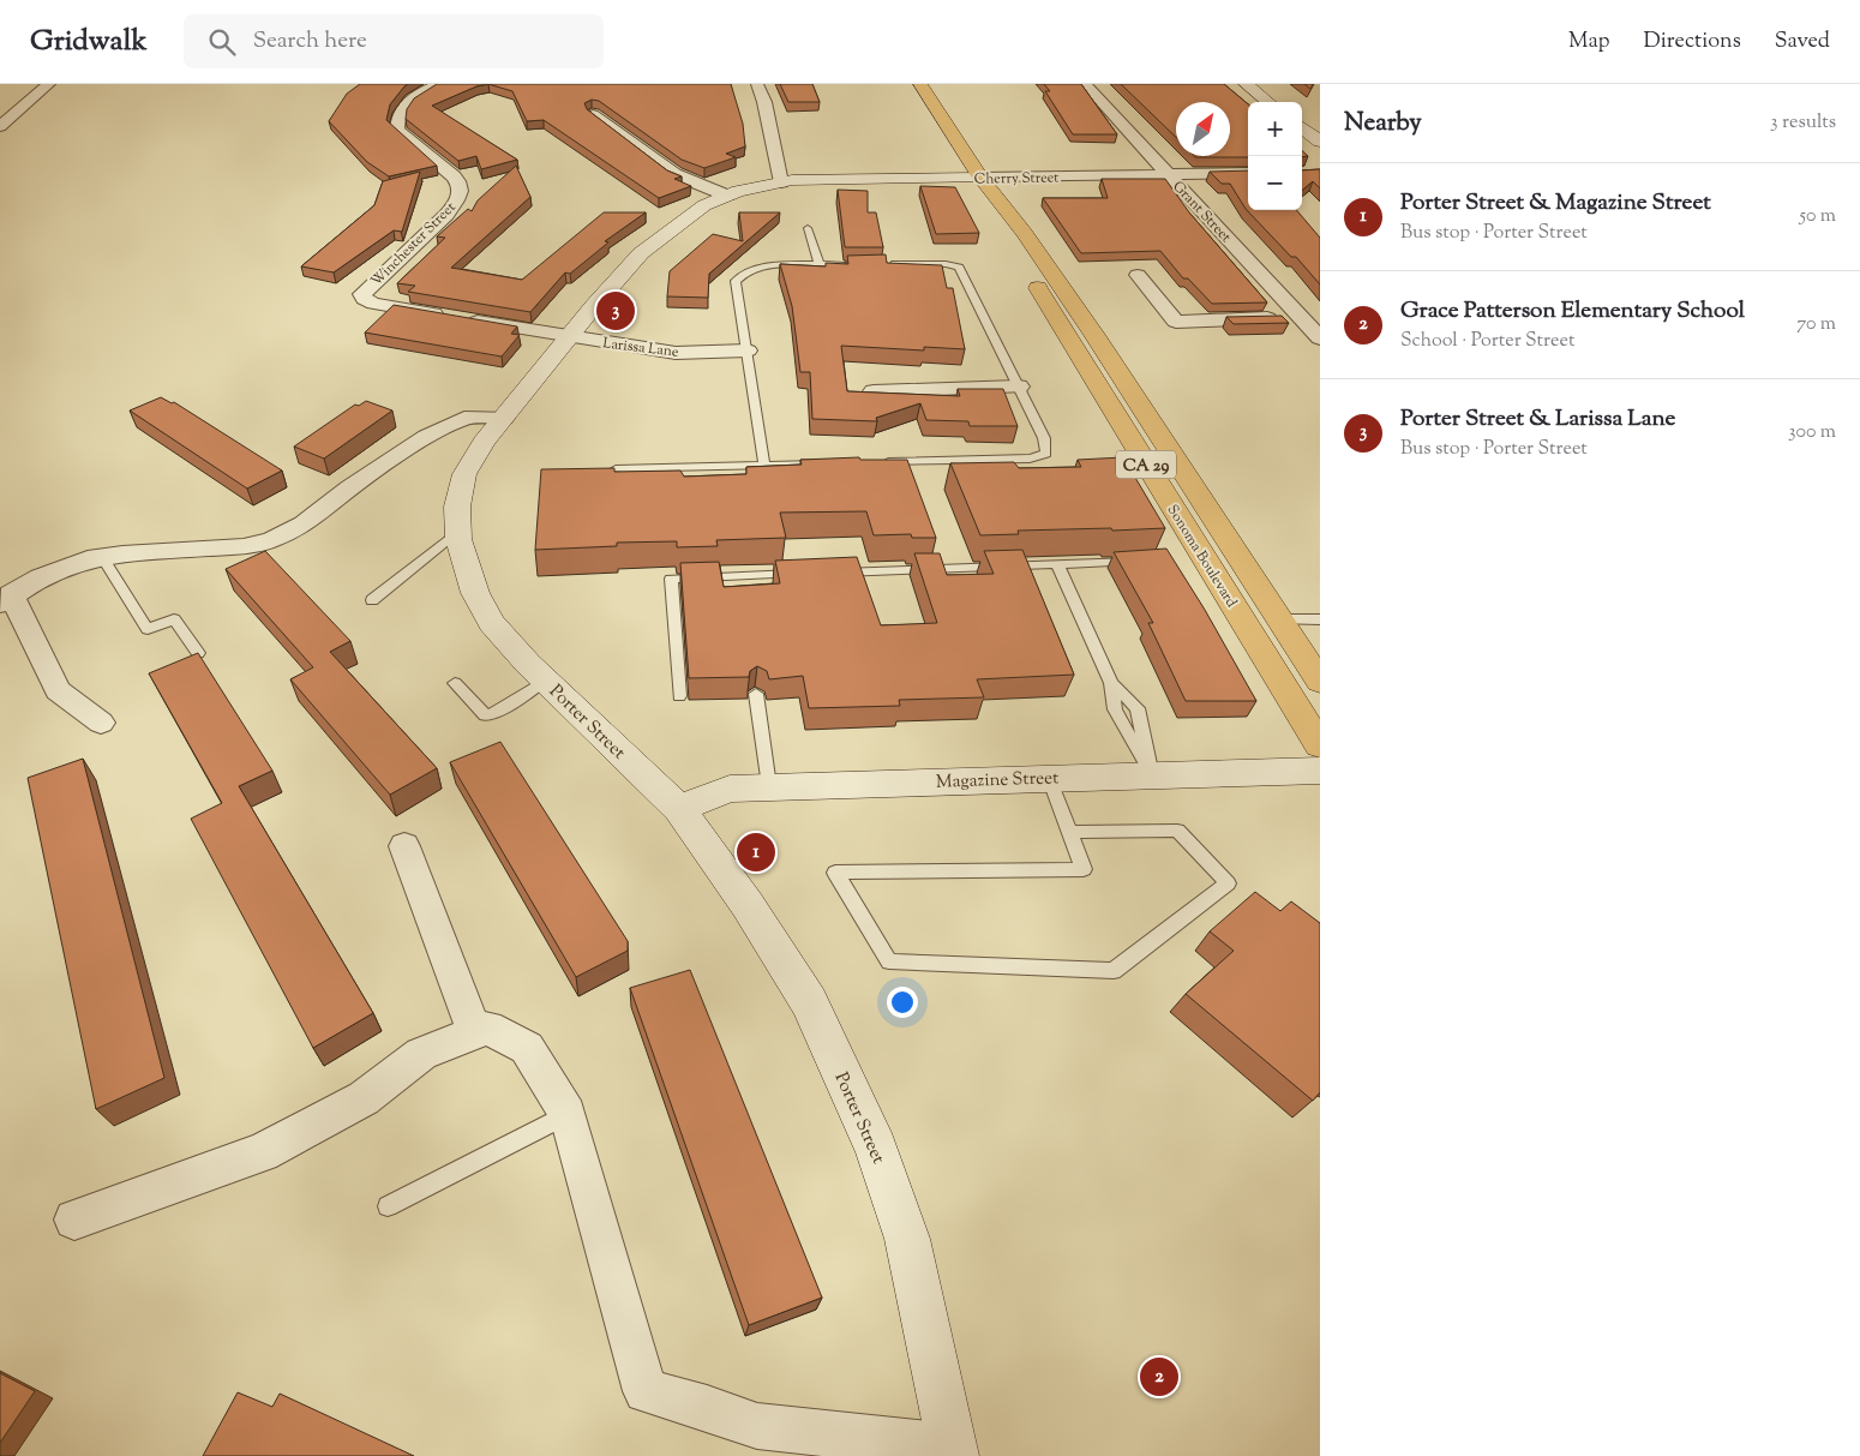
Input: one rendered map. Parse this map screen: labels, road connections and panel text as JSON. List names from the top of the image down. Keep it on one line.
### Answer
{"streets":{"main road":["CA 29","Sonoma Boulevard"],"street":["Cherry Street","Grant Street","Winchester Street","Larissa Lane","Porter Street","Magazine Street"]},"crossings":[["Cherry Street","Grant Street"],["Cherry Street","Sonoma Boulevard"],["Cherry Street","Porter Street"],["Winchester Street","Larissa Lane"],["Larissa Lane","Porter Street"],["Porter Street","Magazine Street"]],"north":"top right","page":{"header":"Gridwalk","search":"Search here","nav":["Map","Directions","Saved"],"heading":["Nearby","3 results"],"map_buttons":["+","−"],"list":[{"mark":"1","name":"Porter Street & Magazine Street","note":"Bus stop · Porter Street","value":"50 m"},{"mark":"2","name":"Grace Patterson Elementary School","note":"School · Porter Street","value":"70 m"},{"mark":"3","name":"Porter Street & Larissa Lane","note":"Bus stop · Porter Street","value":"300 m"}],"pins":["3","1","2"]}}
